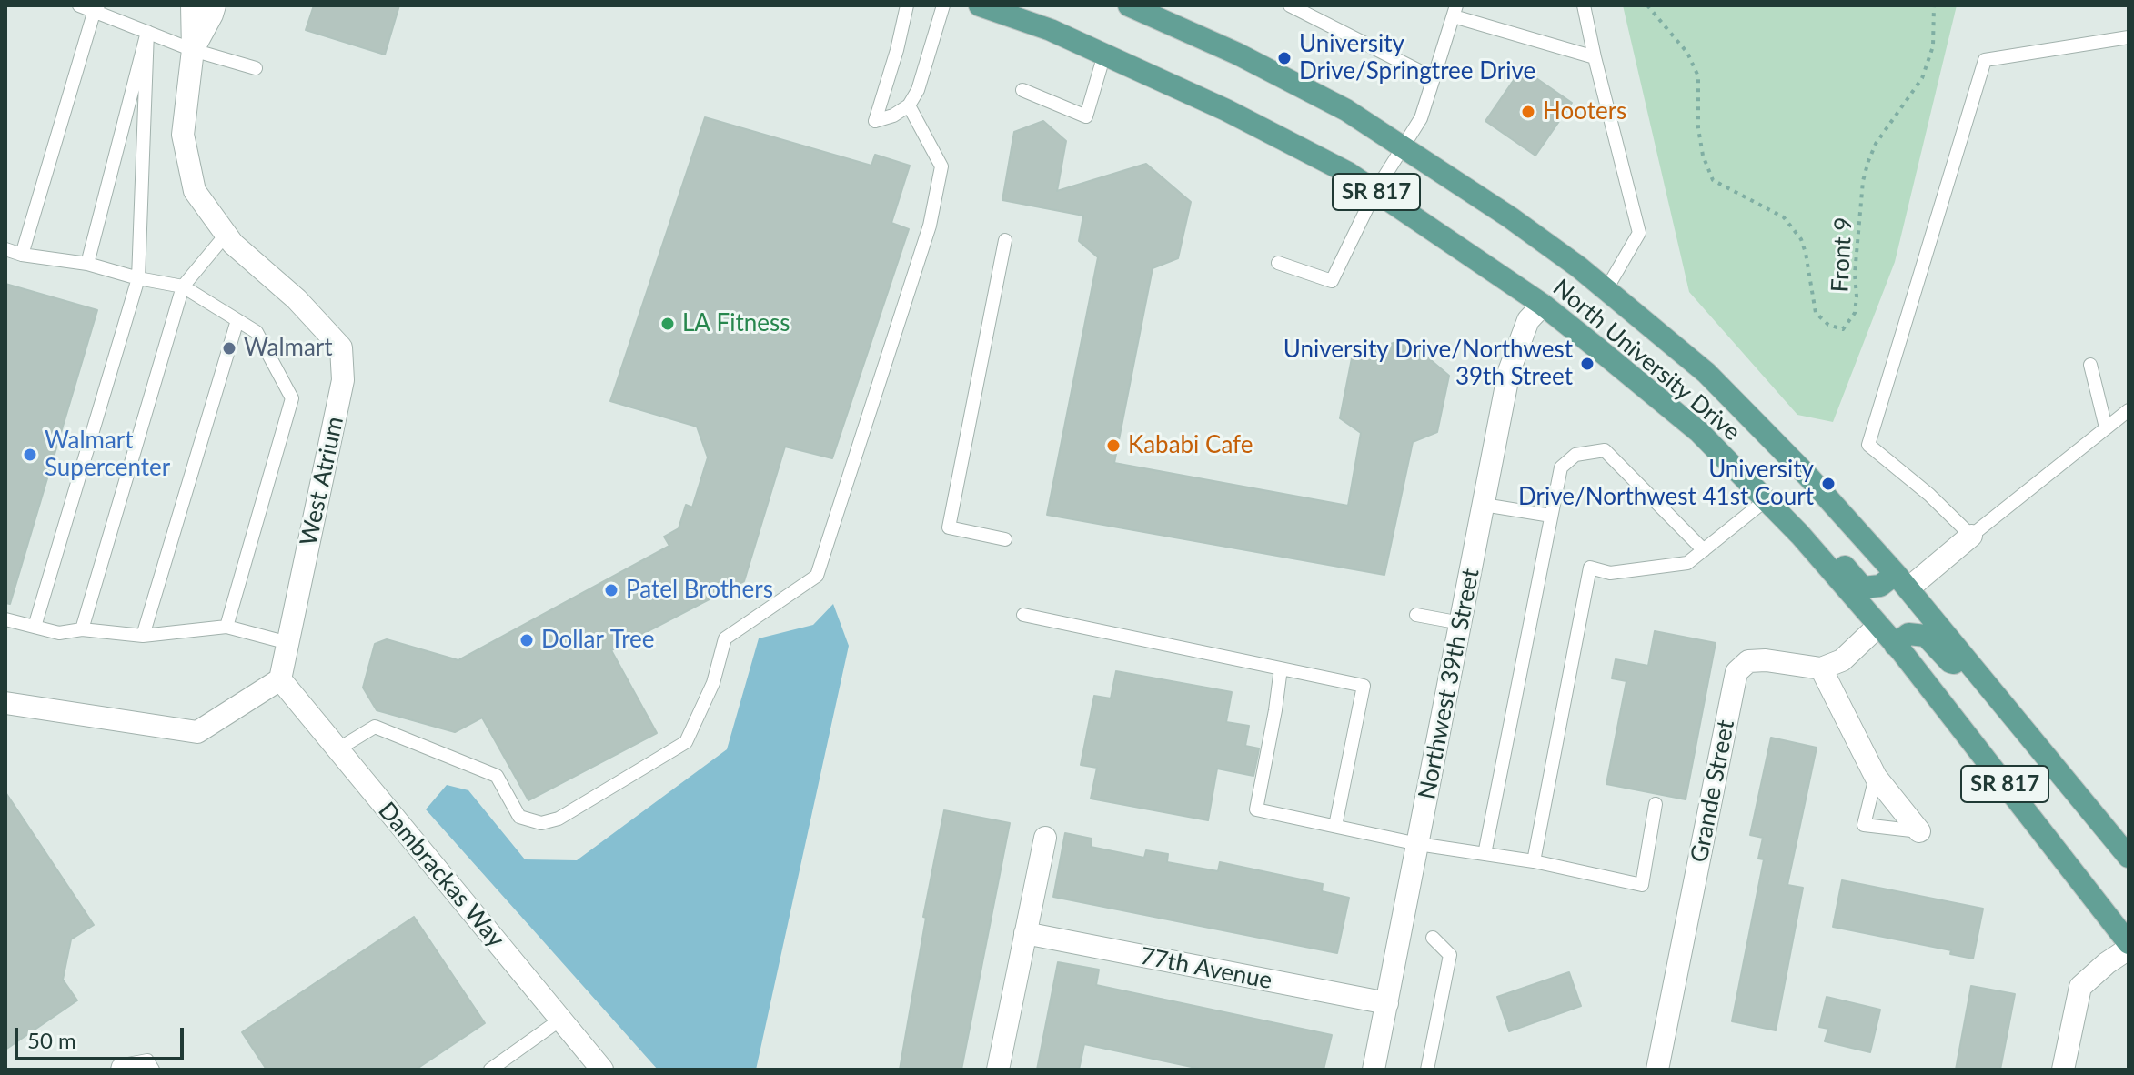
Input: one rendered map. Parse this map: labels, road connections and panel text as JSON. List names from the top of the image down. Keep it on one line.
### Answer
{"streets":{"main road":["SR 817","North University Drive"],"street":["West Atrium","Northwest 39th Street","Grande Street","Dambrackas Way","77th Avenue"],"path":["Front 9"]},"crossings":[["North University Drive","Northwest 39th Street"],["West Atrium","Dambrackas Way"],["Northwest 39th Street","77th Avenue"]],"places":["University Drive/Springtree Drive","Hooters","LA Fitness","Walmart","University Drive/Northwest 39th Street","Kababi Cafe","Walmart Supercenter","University Drive/Northwest 41st Court","Patel Brothers","Dollar Tree"],"scale_bar":"50 m"}
